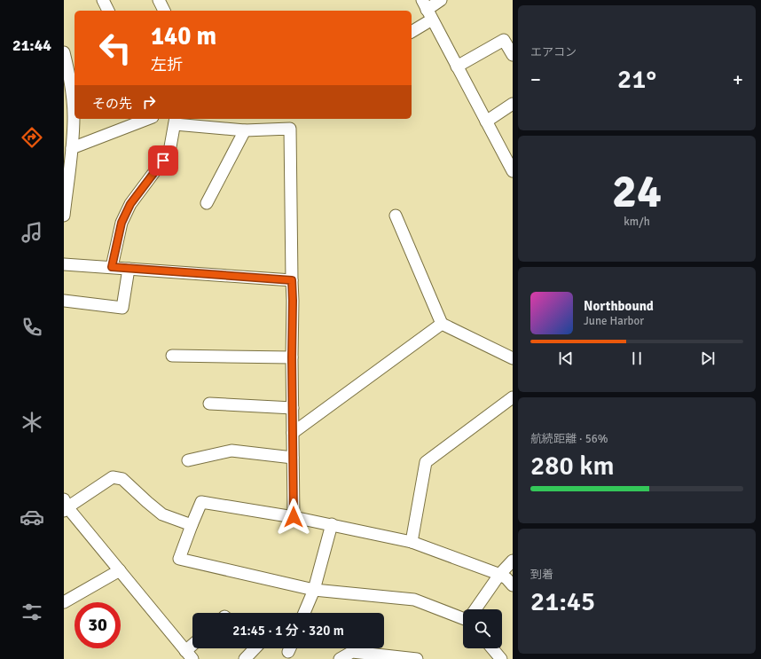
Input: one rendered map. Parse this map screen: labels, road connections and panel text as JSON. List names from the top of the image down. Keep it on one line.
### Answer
{"page":{"tabs":"21:44","tile":["エアコン",["24","km/h"],["航続距離 · 56%","280 km"],["到着","21:45"]],"turn":["140 m","左折"],"heat":["−","21°","+"],"then":"その先","song":["Northbound","June Harbor"],"limit":"30","trip":"21:45 · 1 分 · 320 m"}}
